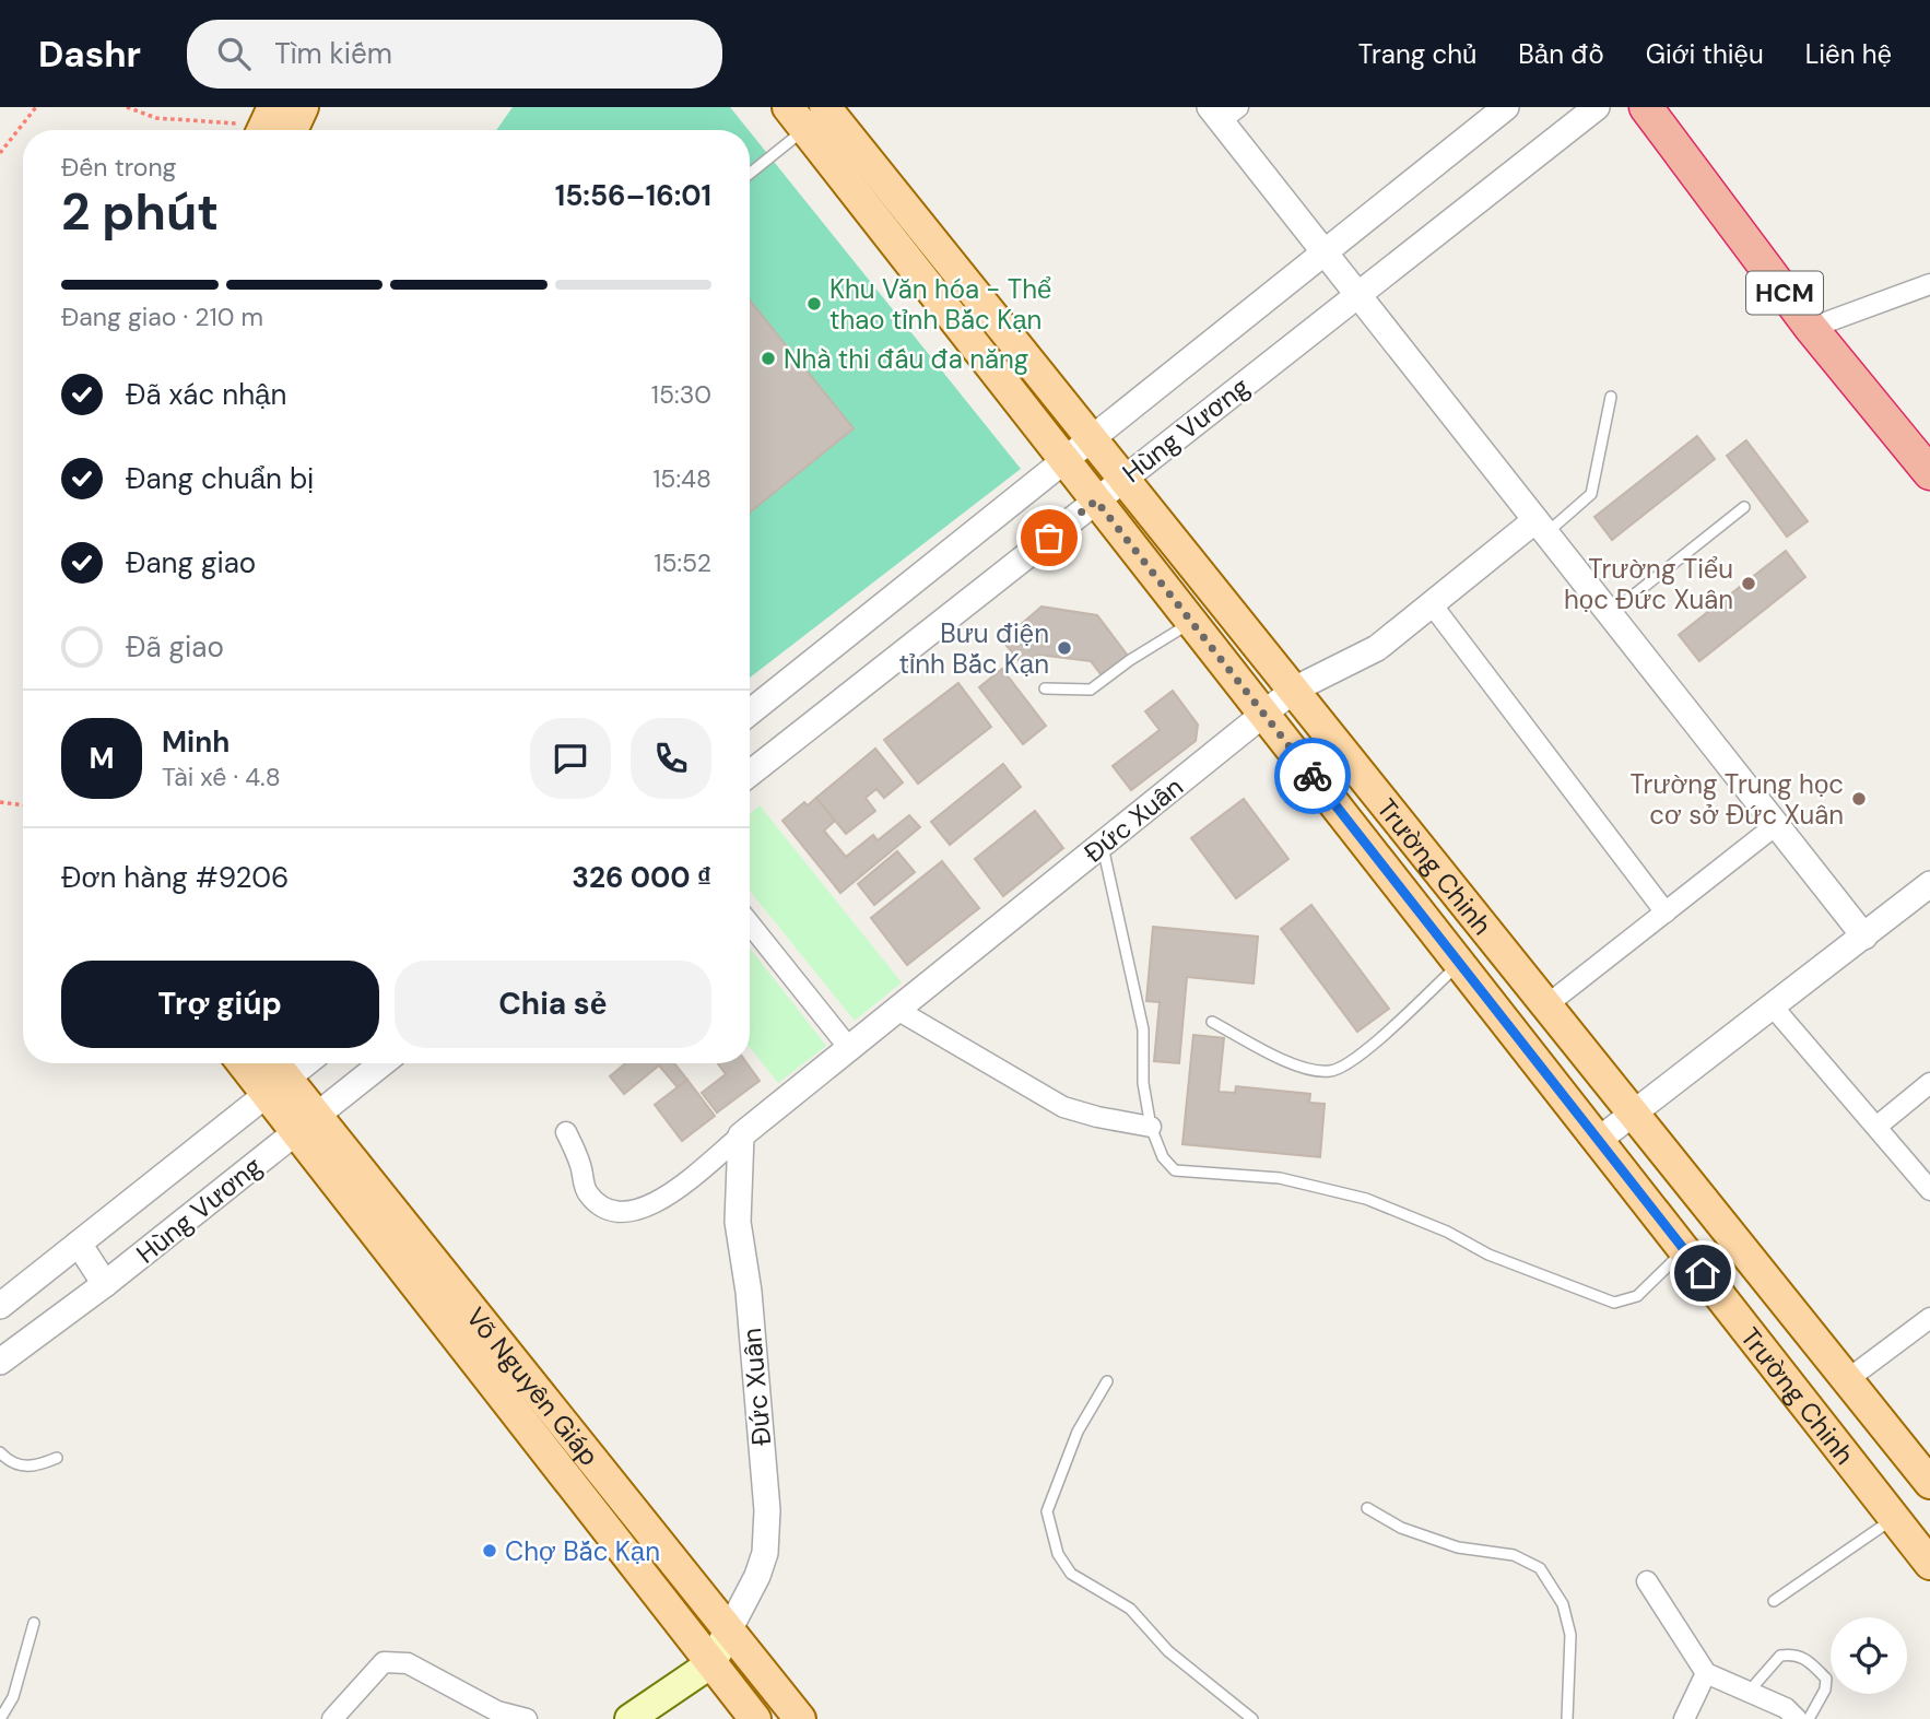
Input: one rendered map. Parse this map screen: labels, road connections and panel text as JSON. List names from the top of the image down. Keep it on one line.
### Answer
{"streets":{"highway":["HCM"],"main road":["Trường Chinh","Võ Nguyên Giáp"],"street":["Hùng Vương","Đức Xuân"]},"crossings":[["Hùng Vương","Trường Chinh"],["Hùng Vương","Võ Nguyên Giáp"],["Đức Xuân","Trường Chinh"],["Đức Xuân","Võ Nguyên Giáp"]],"places":["Khu Văn hóa - Thể thao tỉnh Bắc Kạn","Nhà thi đấu đa năng","Trường Tiểu học Đức Xuân","Bưu điện tỉnh Bắc Kạn","Trường Trung học cơ sở Đức Xuân","Chợ Bắc Kạn"],"page":{"header":"Dashr","search":"Tìm kiếm","nav":["Trang chủ","Bản đồ","Giới thiệu","Liên hệ"],"heading":["2 phút","Đến trong","15:56–16:01"],"panel":["Minh","Tài xế · 4.8","Đơn hàng #9206","326 000 ₫"],"bar":"Đang giao · 210 m","list":[["Đã xác nhận","15:30"],["Đang chuẩn bị","15:48"],["Đang giao","15:52"],"Đã giao"],"round":"M","buttons":["Trợ giúp","Chia sẻ"]}}
